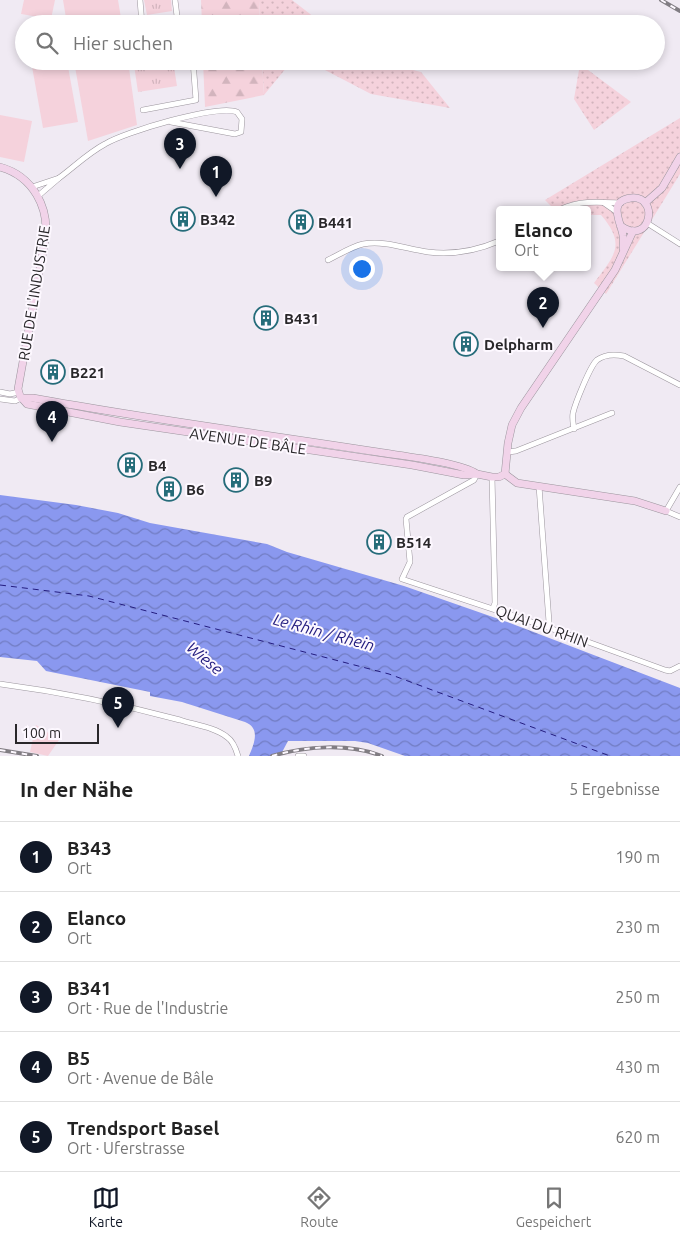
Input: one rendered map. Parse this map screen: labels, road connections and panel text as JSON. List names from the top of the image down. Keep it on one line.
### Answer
{"streets":{"main road":["RUE DE L'INDUSTRIE","AVENUE DE BÂLE"],"street":["QUAI DU RHIN"]},"crossings":[["RUE DE L'INDUSTRIE","AVENUE DE BÂLE"],["AVENUE DE BÂLE","QUAI DU RHIN"]],"water":["Le Rhin / Rhein","Wiese"],"places":{"building":["B342","B441","B431","Delpharm","B221","B4","B9","B6","B514"]},"scale_bar":"100 m","page":{"search":"Hier suchen","pins":["3","1","2","4","5"],"popup":["Elanco","Ort"],"scale":"100 m","heading":["In der Nähe","5 Ergebnisse"],"list":[{"mark":"1","name":"B343","note":"Ort","value":"190 m"},{"mark":"2","name":"Elanco","note":"Ort","value":"230 m"},{"mark":"3","name":"B341","note":"Ort · Rue de l'Industrie","value":"250 m"},{"mark":"4","name":"B5","note":"Ort · Avenue de Bâle","value":"430 m"},{"mark":"5","name":"Trendsport Basel","note":"Ort · Uferstrasse","value":"620 m"}],"nav":["Karte","Route","Gespeichert"]}}
